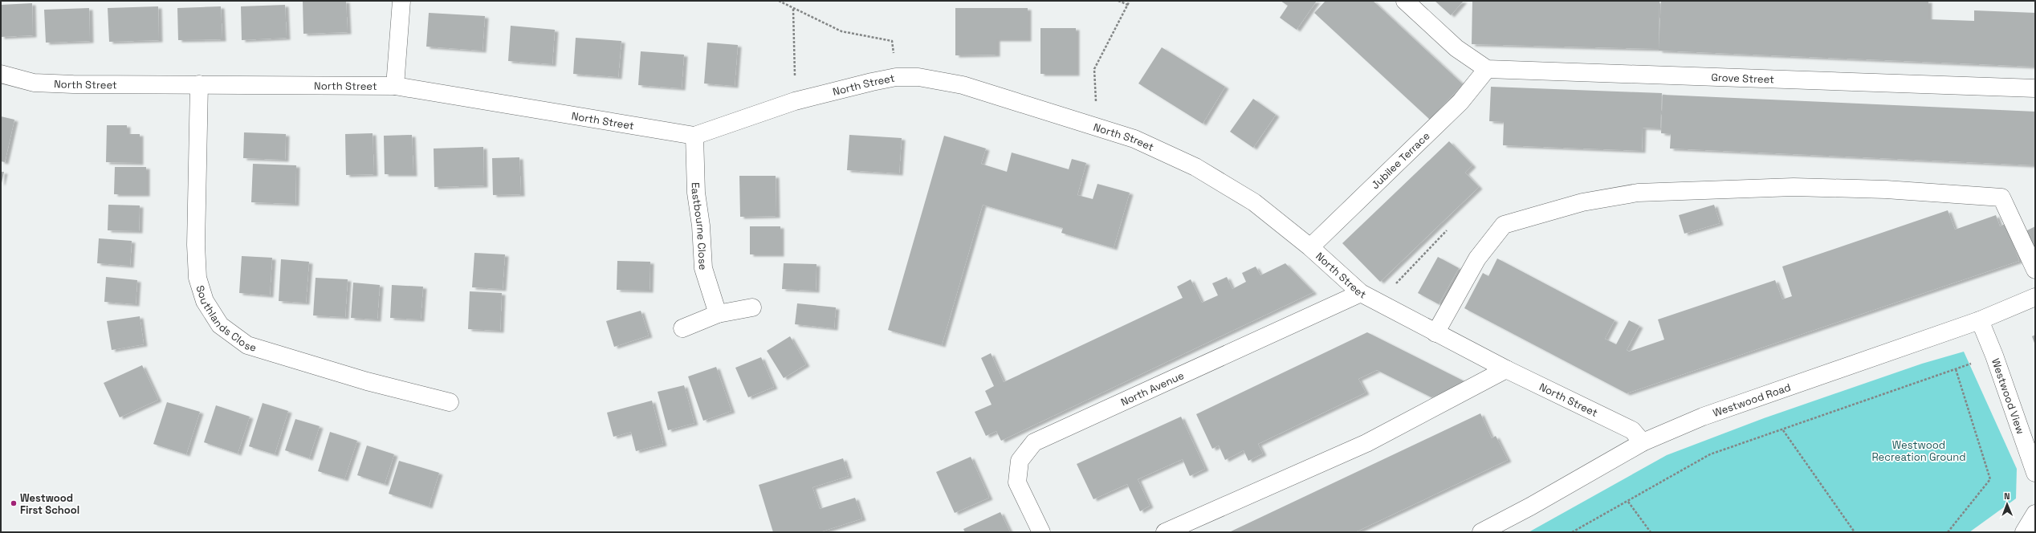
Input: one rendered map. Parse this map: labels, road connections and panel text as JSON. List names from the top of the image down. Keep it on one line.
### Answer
{"streets":{"street":["Grove Street","North Street","Jubilee Terrace","Eastbourne Close","Southlands Close","North Avenue","Westwood View","Westwood Road"]},"crossings":[["Grove Street","Jubilee Terrace"],["North Street","Jubilee Terrace"],["North Street","Eastbourne Close"],["North Street","Southlands Close"],["North Street","North Avenue"],["North Street","Westwood Road"],["Westwood View","Westwood Road"]],"parks":["Westwood Recreation Ground"],"places":["Westwood First School"],"north":"top"}
